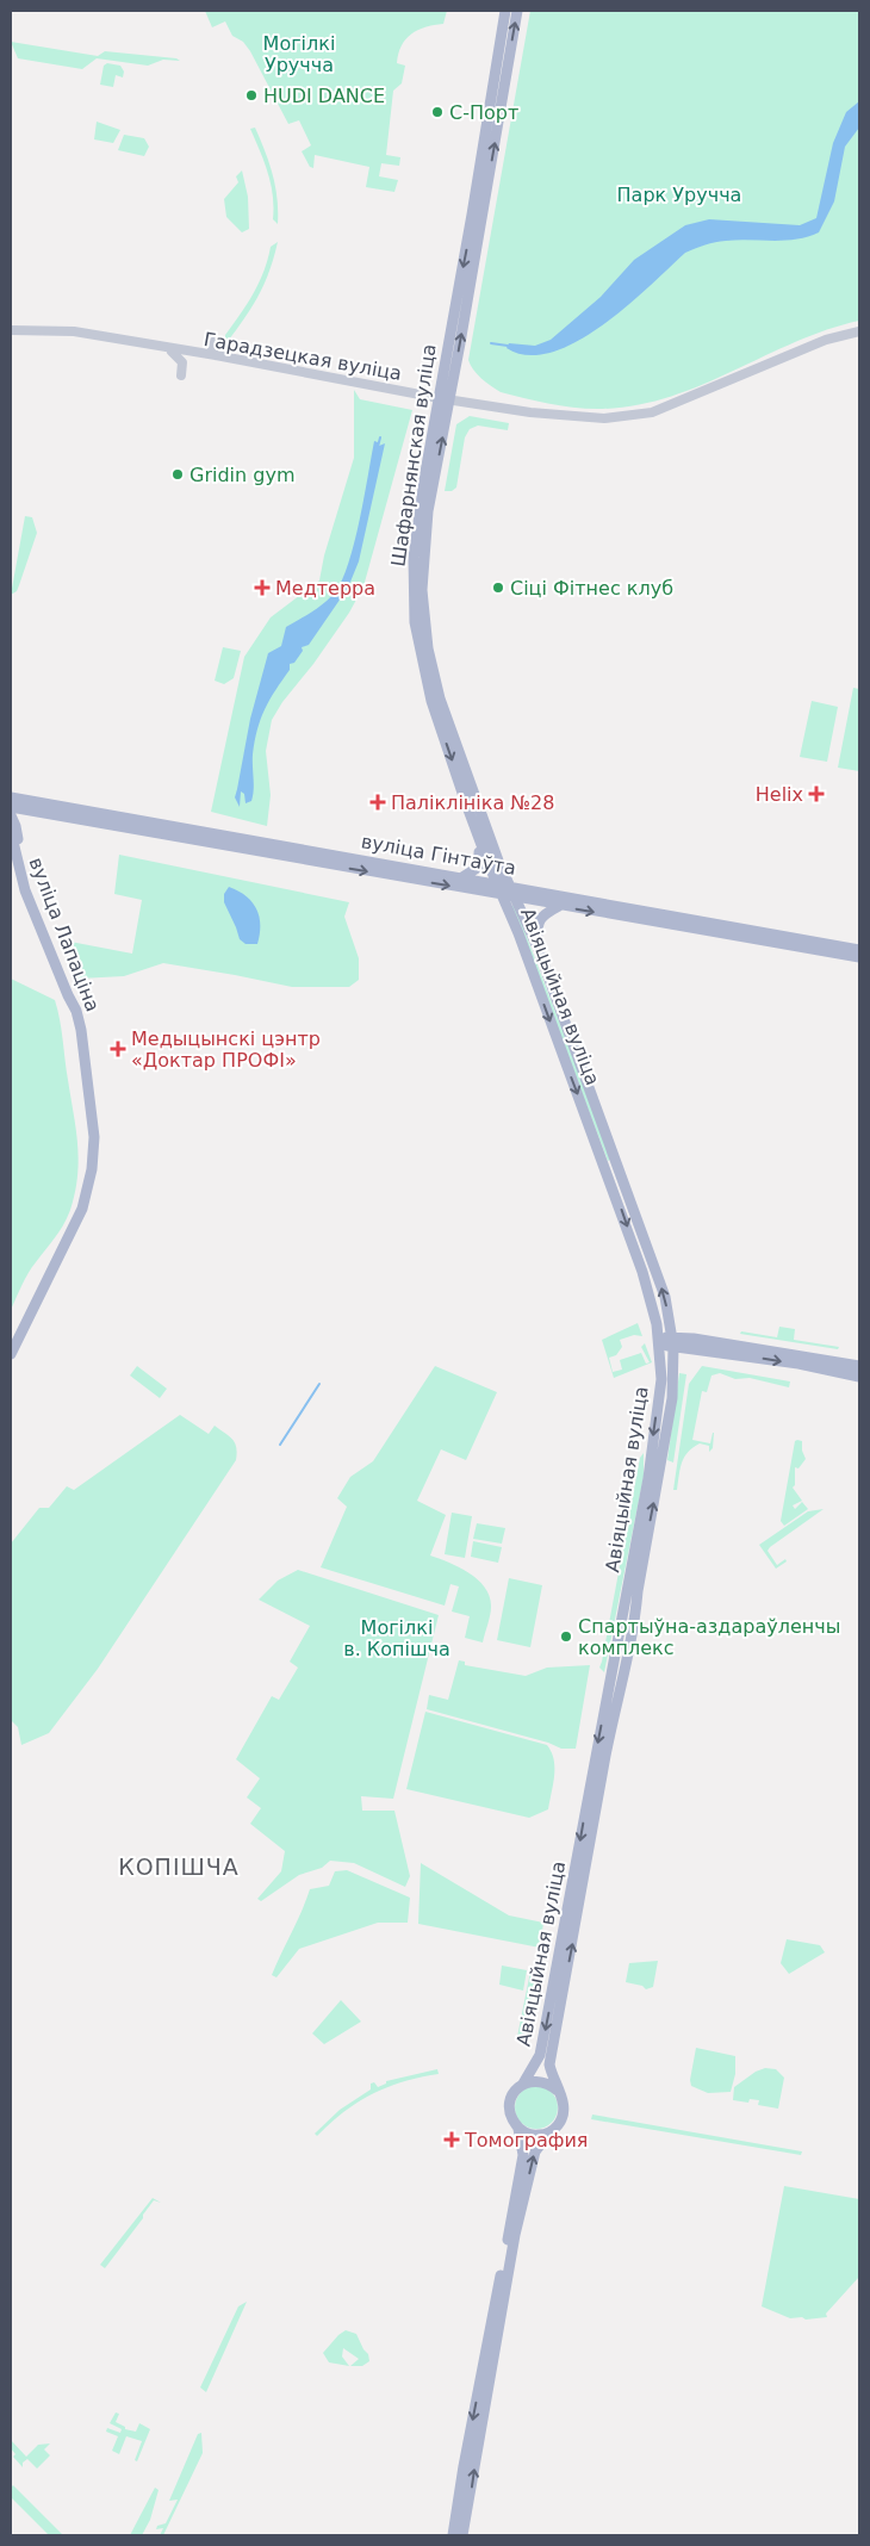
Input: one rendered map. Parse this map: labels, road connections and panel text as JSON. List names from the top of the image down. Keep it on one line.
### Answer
{"streets":{"main road":["Шафарнянская вуліца","вуліца Гінтаўта","вуліца Лапаціна","Авіяцыйная вуліца"],"street":["Гарадзецкая вуліца"]},"crossings":[["Гарадзецкая вуліца","Шафарнянская вуліца"],["Шафарнянская вуліца","вуліца Гінтаўта"],["Шафарнянская вуліца","Авіяцыйная вуліца"],["вуліца Гінтаўта","Авіяцыйная вуліца"]],"districts":["КОПІШЧА"],"parks":["Могілкі Уручча","Парк Уручча","Могілкі в. Копішча"],"places":{"other":["HUDI DANCE","С-Порт","Gridin gym","Сіці Фітнес клуб","Спартыўна-аздараўленчы комплекс"],"health":["Медтерра","Helix","Паліклініка №28","Медыцынскі цэнтр «Доктар ПРОФІ»","Томография"]}}
